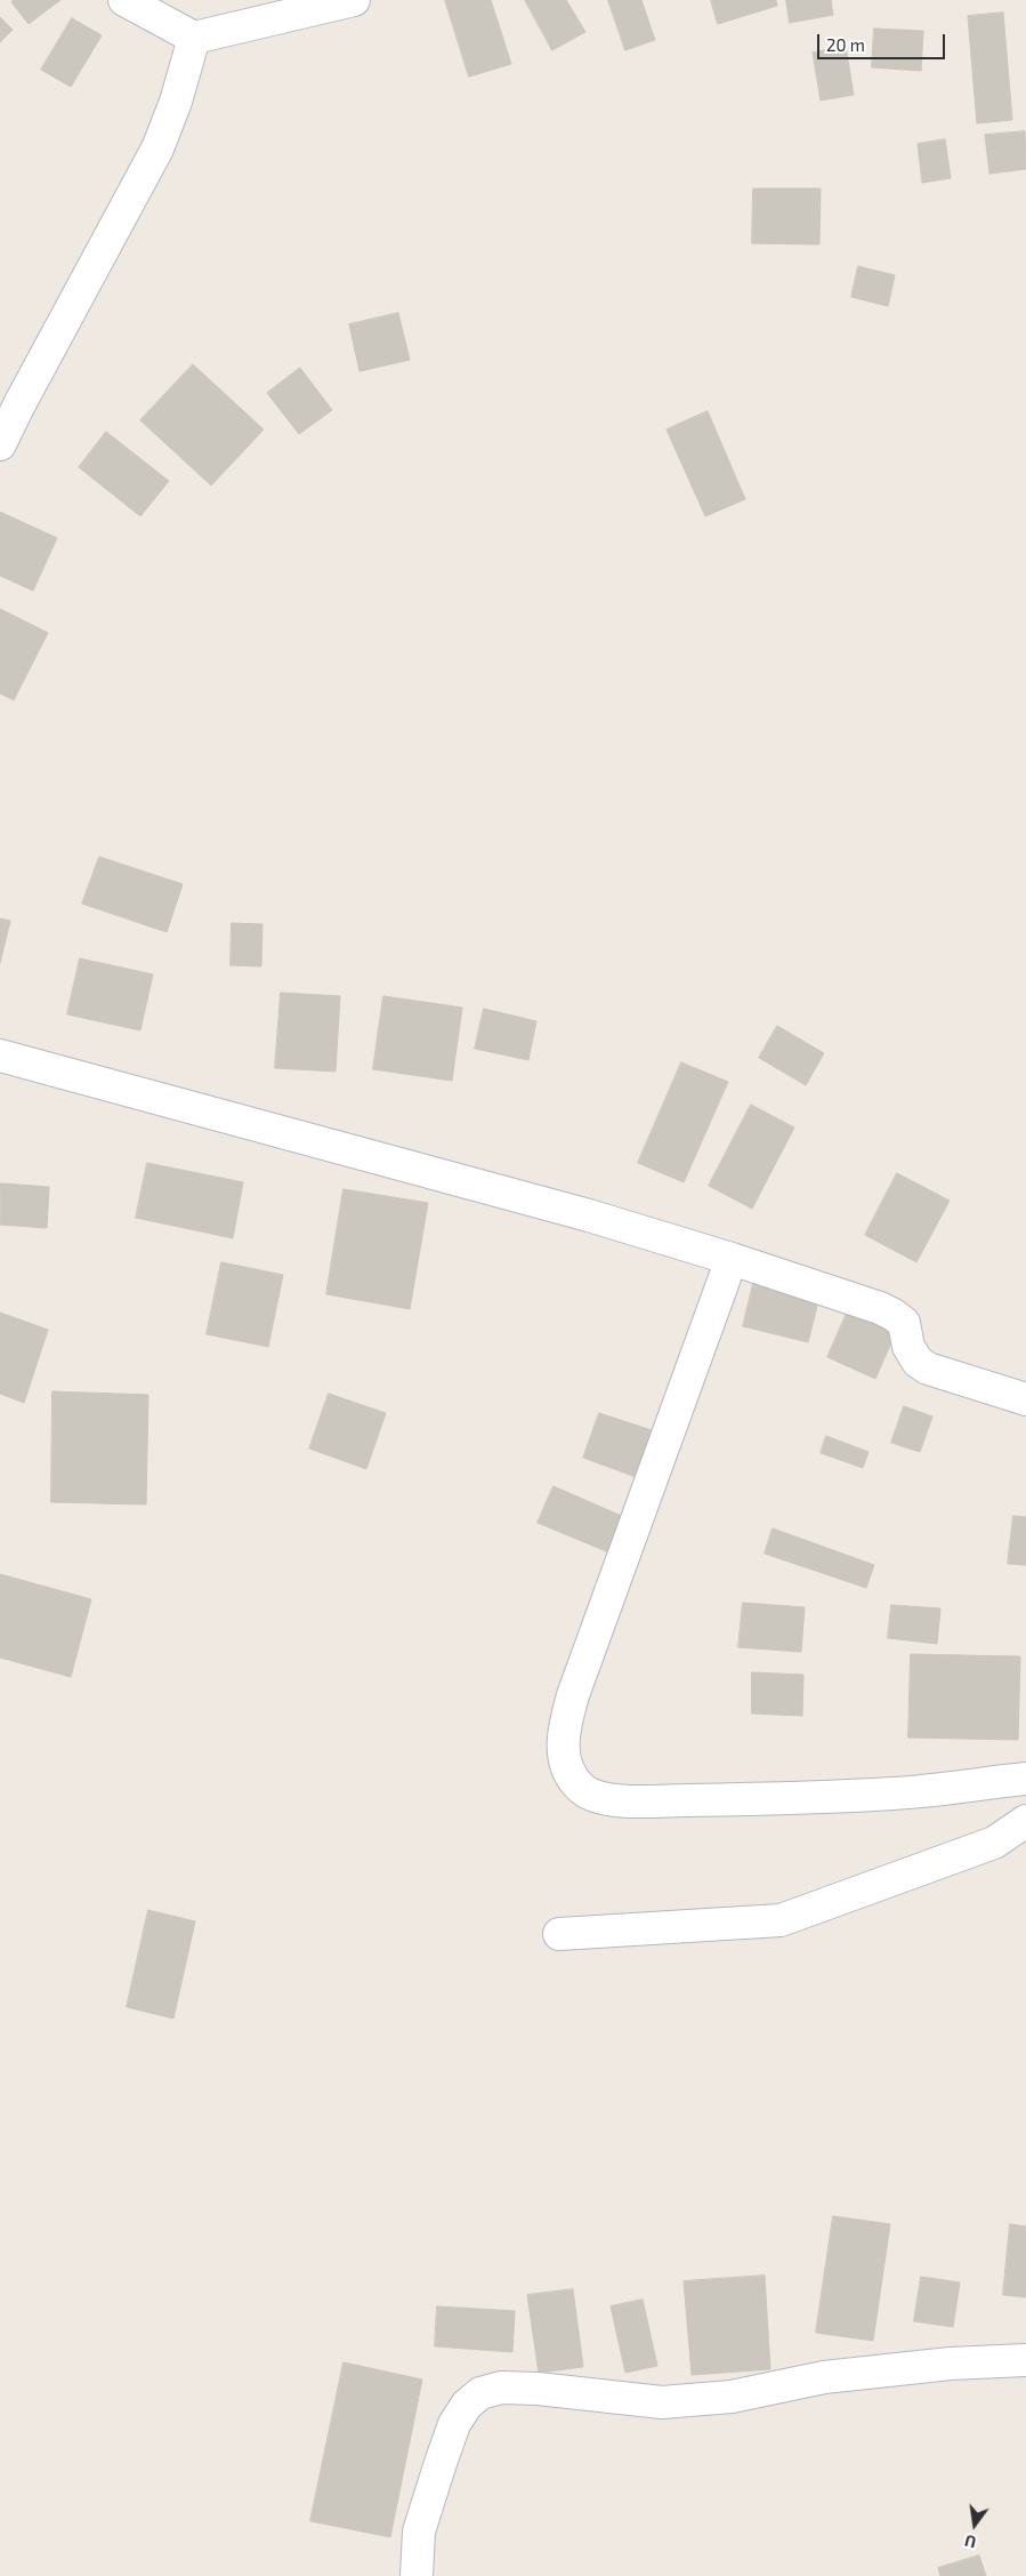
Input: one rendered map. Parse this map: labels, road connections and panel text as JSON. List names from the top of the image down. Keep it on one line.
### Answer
{"scale_bar":"20 m","north":"bottom"}
